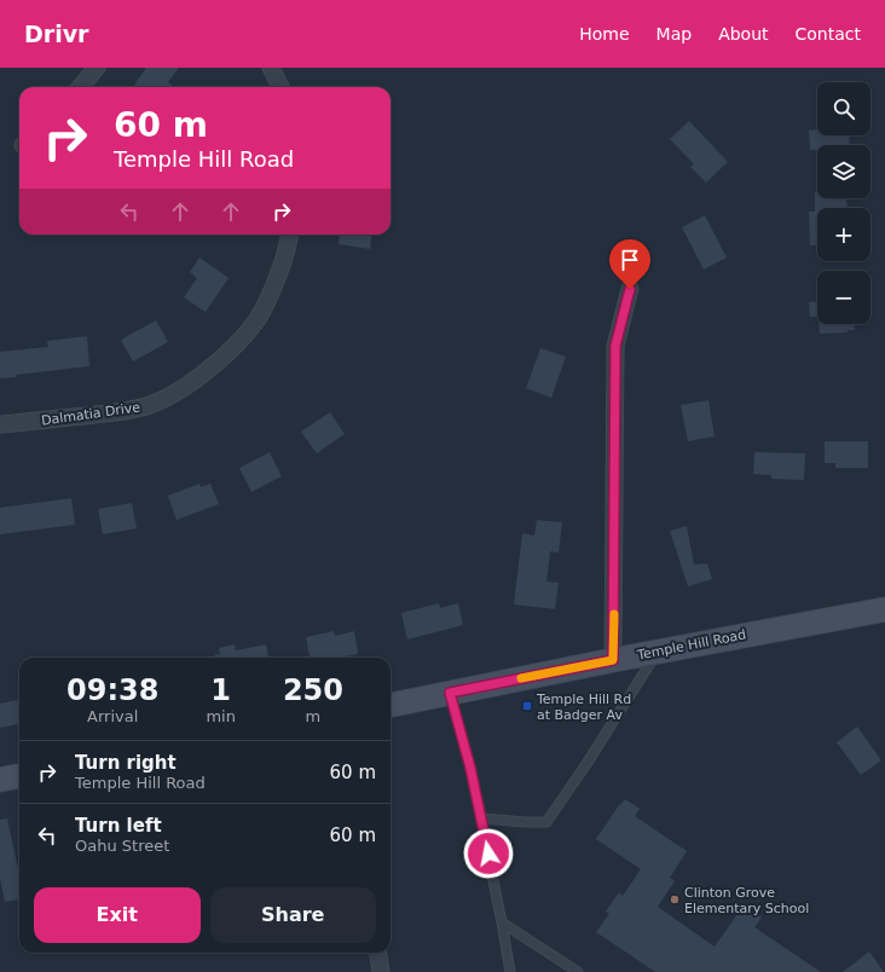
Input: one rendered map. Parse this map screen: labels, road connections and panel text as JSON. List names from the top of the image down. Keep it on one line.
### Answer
{"streets":{"main road":["Temple Hill Road"],"street":["Dalmatia Drive"]},"places":{"transit":["Temple Hill Rd at Badger Av"],"other":["Clinton Grove Elementary School"]},"page":{"header":"Drivr","nav":["Home","Map","About","Contact"],"map_buttons":["+","−"],"turn":["60 m","Temple Hill Road"],"eta":["09:38","Arrival","1","min","250","m"],"list":[{"name":"Turn right","note":"Temple Hill Road","value":"60 m"},{"name":"Turn left","note":"Oahu Street","value":"60 m"}],"buttons":["Exit","Share"]}}
